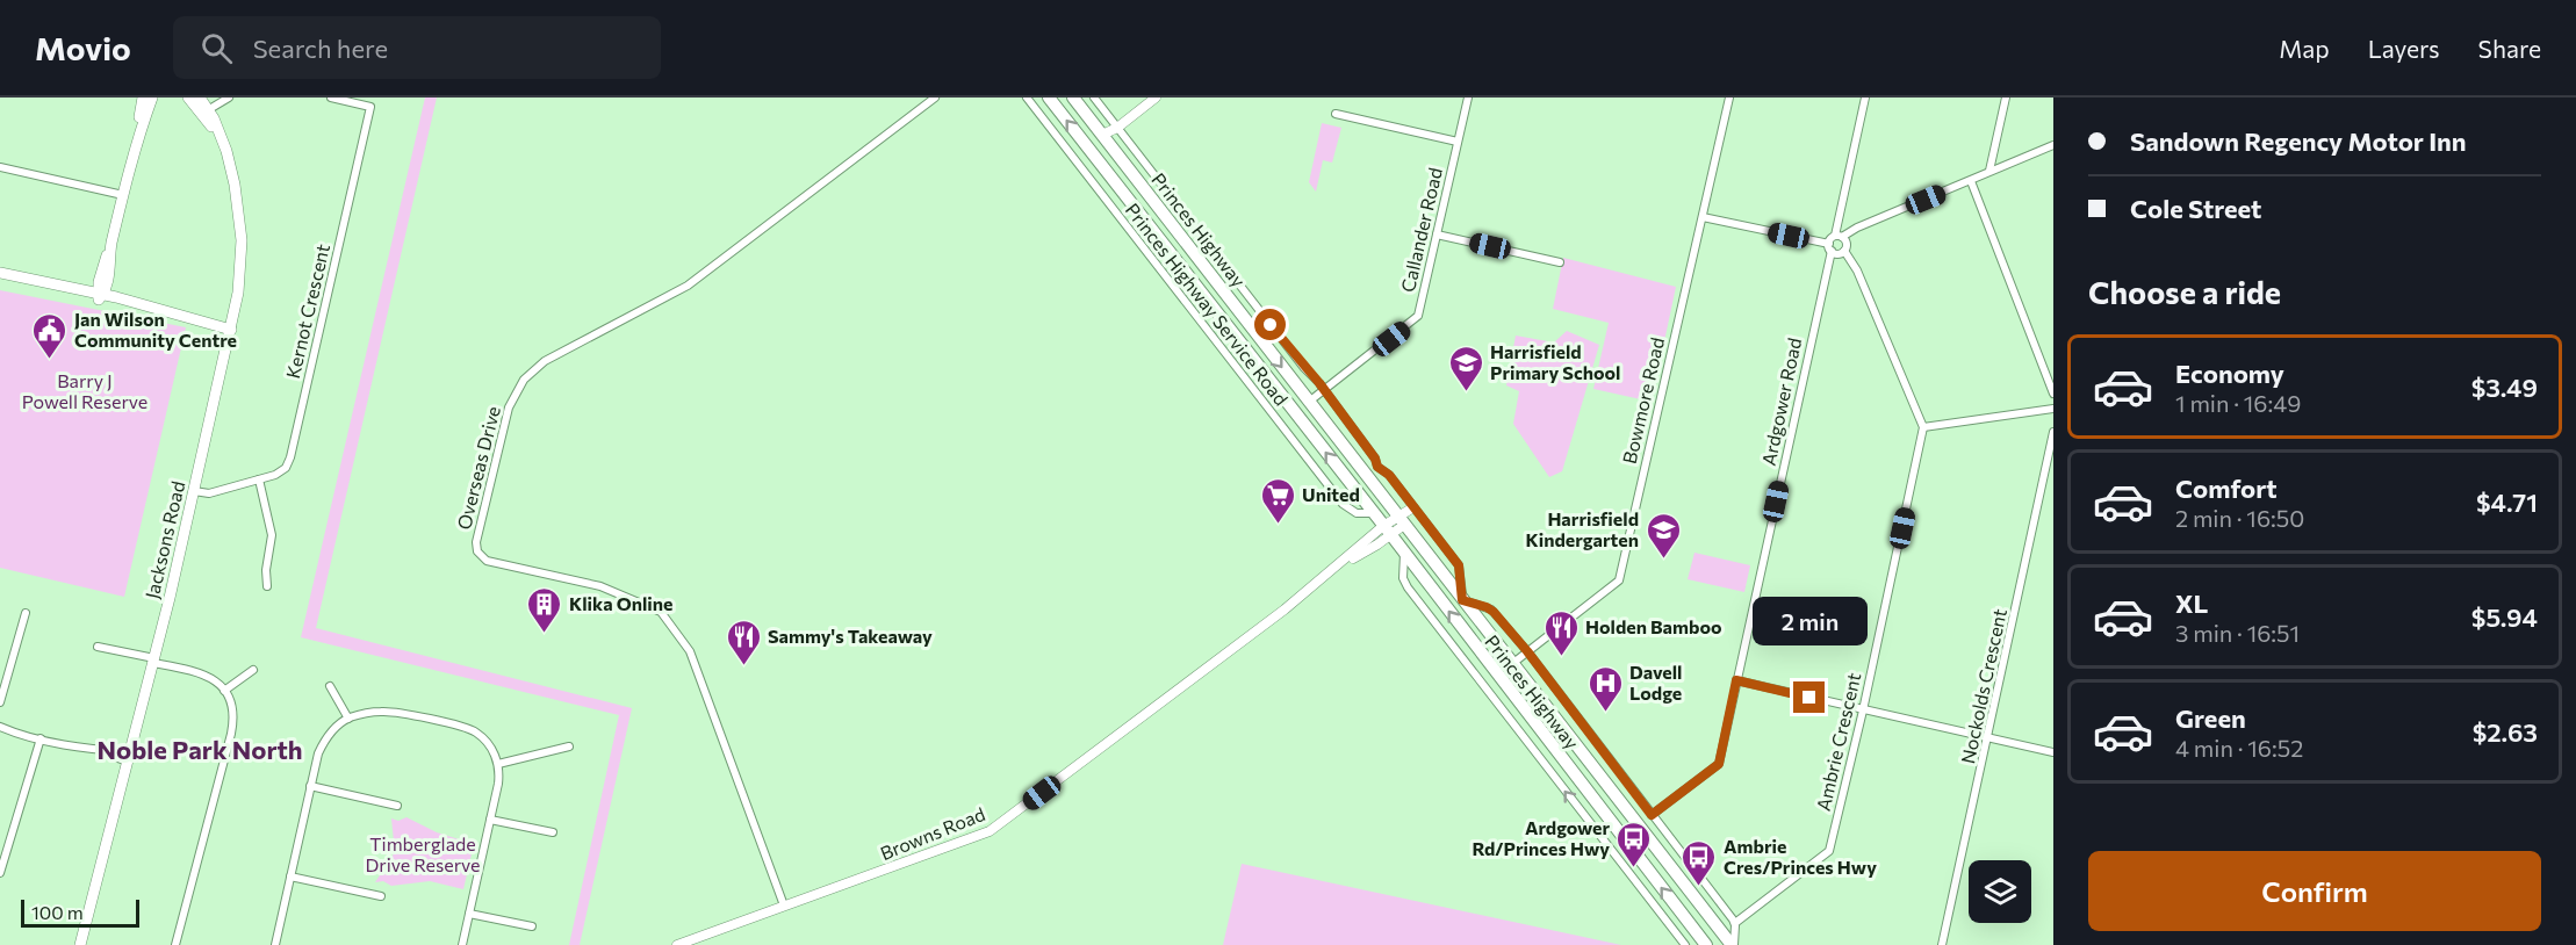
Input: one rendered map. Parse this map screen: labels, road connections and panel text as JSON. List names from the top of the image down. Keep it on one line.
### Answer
{"streets":{"highway":["Princes Highway"],"main road":["Jacksons Road"],"street":["Callander Road","Princes Highway Service Road","Kernot Crescent","Bowmore Road","Ardgower Road","Overseas Drive","Nockolds Crescent","Ambrie Crescent","Browns Road"]},"crossings":[["Princes Highway","Callander Road"],["Princes Highway","Princes Highway Service Road"],["Princes Highway","Bowmore Road"],["Princes Highway","Browns Road"],["Callander Road","Princes Highway Service Road"],["Princes Highway Service Road","Browns Road"],["Kernot Crescent","Jacksons Road"],["Overseas Drive","Browns Road"]],"districts":["Noble Park North"],"parks":["Barry J Powell Reserve","Timberglade Drive Reserve"],"places":{"public building":["Jan Wilson Community Centre"],"school or university":["Harrisfield Primary School","Harrisfield Kindergarten"],"supermarket":["United"],"building":["Klika Online"],"restaurant":["Holden Bamboo","Sammy's Takeaway"],"hospital":["Davell Lodge"],"bus stop":["Ardgower Rd/Princes Hwy","Ambrie Cres/Princes Hwy"]},"scale_bar":"100 m","page":{"header":"Movio","search":"Search here","nav":["Map","Layers","Share"],"banner":["Sandown Regency Motor Inn","Cole Street"],"heading":"Choose a ride","list":[{"name":"Economy","note":"1 min · 16:49","value":"$3.49"},{"name":"Comfort","note":"2 min · 16:50","value":"$4.71"},{"name":"XL","note":"3 min · 16:51","value":"$5.94"},{"name":"Green","note":"4 min · 16:52","value":"$2.63"}],"bubble":"2 min","buttons":"Confirm","scale":"100 m"}}
